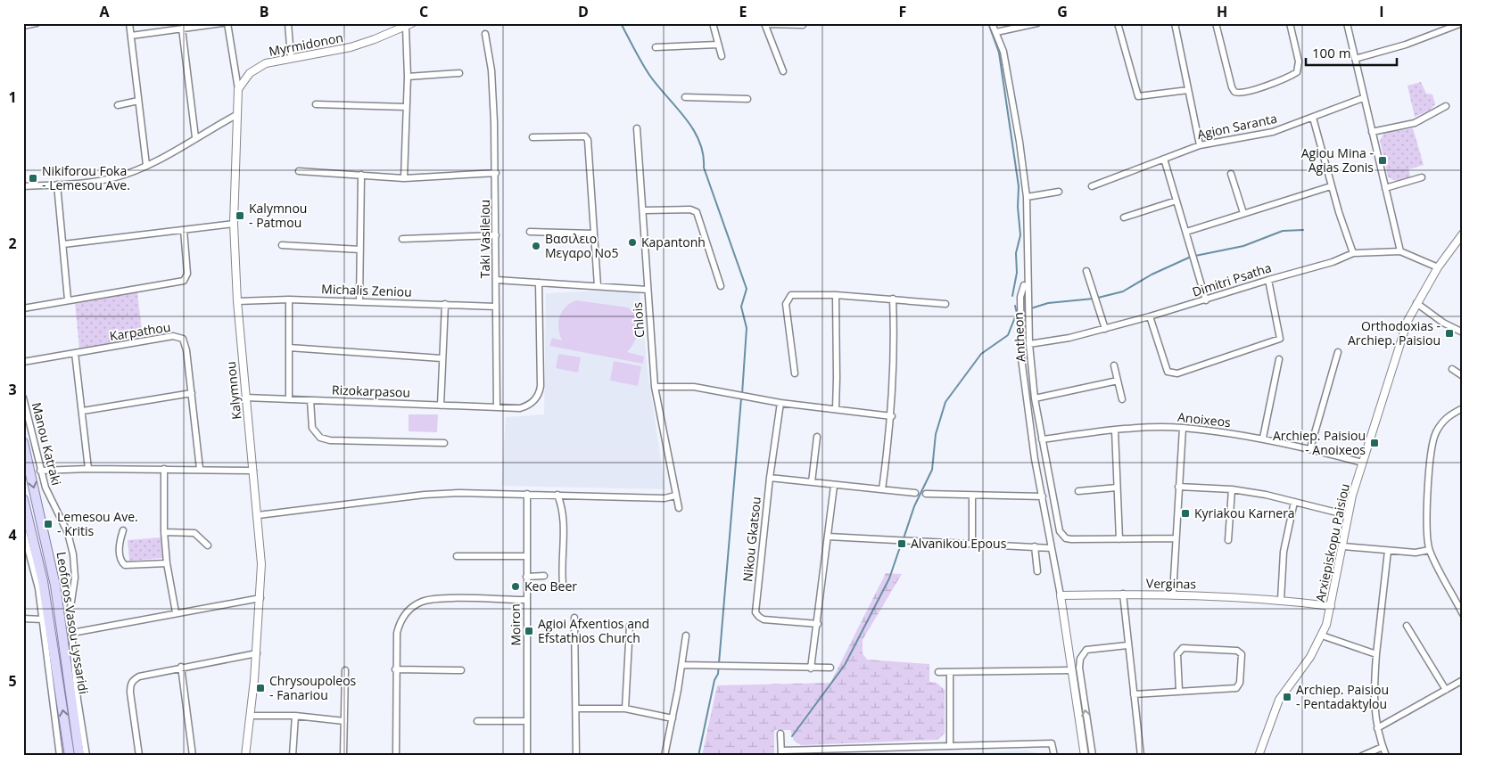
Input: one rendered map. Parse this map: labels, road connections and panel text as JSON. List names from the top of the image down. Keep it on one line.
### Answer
{"streets":{"main road":["Leoforos Vasou Lyssaridi"],"street":["Myrmidonon","Agion Saranta","Taki Vasileiou","Dimitri Psatha","Michalis Zeniou","Chlois","Karpathou","Antheon","Kalymnou","Rizokarpasou","Anoixeos","Manou Katraki","Nikou Gkatsou","Arxiepiskopu Paisiou","Verginas","Moiron"]},"crossings":[["Myrmidonon","Kalymnou"],["Taki Vasileiou","Michalis Zeniou"],["Taki Vasileiou","Rizokarpasou"],["Dimitri Psatha","Antheon"],["Dimitri Psatha","Arxiepiskopu Paisiou"],["Michalis Zeniou","Kalymnou"],["Antheon","Anoixeos"],["Kalymnou","Rizokarpasou"],["Anoixeos","Arxiepiskopu Paisiou"],["Arxiepiskopu Paisiou","Verginas"]],"places":{"transit":["Agiou Mina - Agias Zonis","Nikiforou Foka - Lemesou Ave.","Kalymnou - Patmou","Orthodoxias - Archiep. Paisiou","Archiep. Paisiou - Anoixeos","Kyriakou Karnera","Lemesou Ave. - Kritis","Alvanikou Epous","Agioi Afxentios and Efstathios Church","Chrysoupoleos - Fanariou","Archiep. Paisiou - Pentadaktylou"],"other":["Kapantonh","Βασιλειο Μεγαρο Νο5","Keo Beer"]},"scale_bar":"100 m","grid":{"columns":["A","B","C","D","E","F","G","H","I"],"rows":["1","2","3","4","5"]}}
